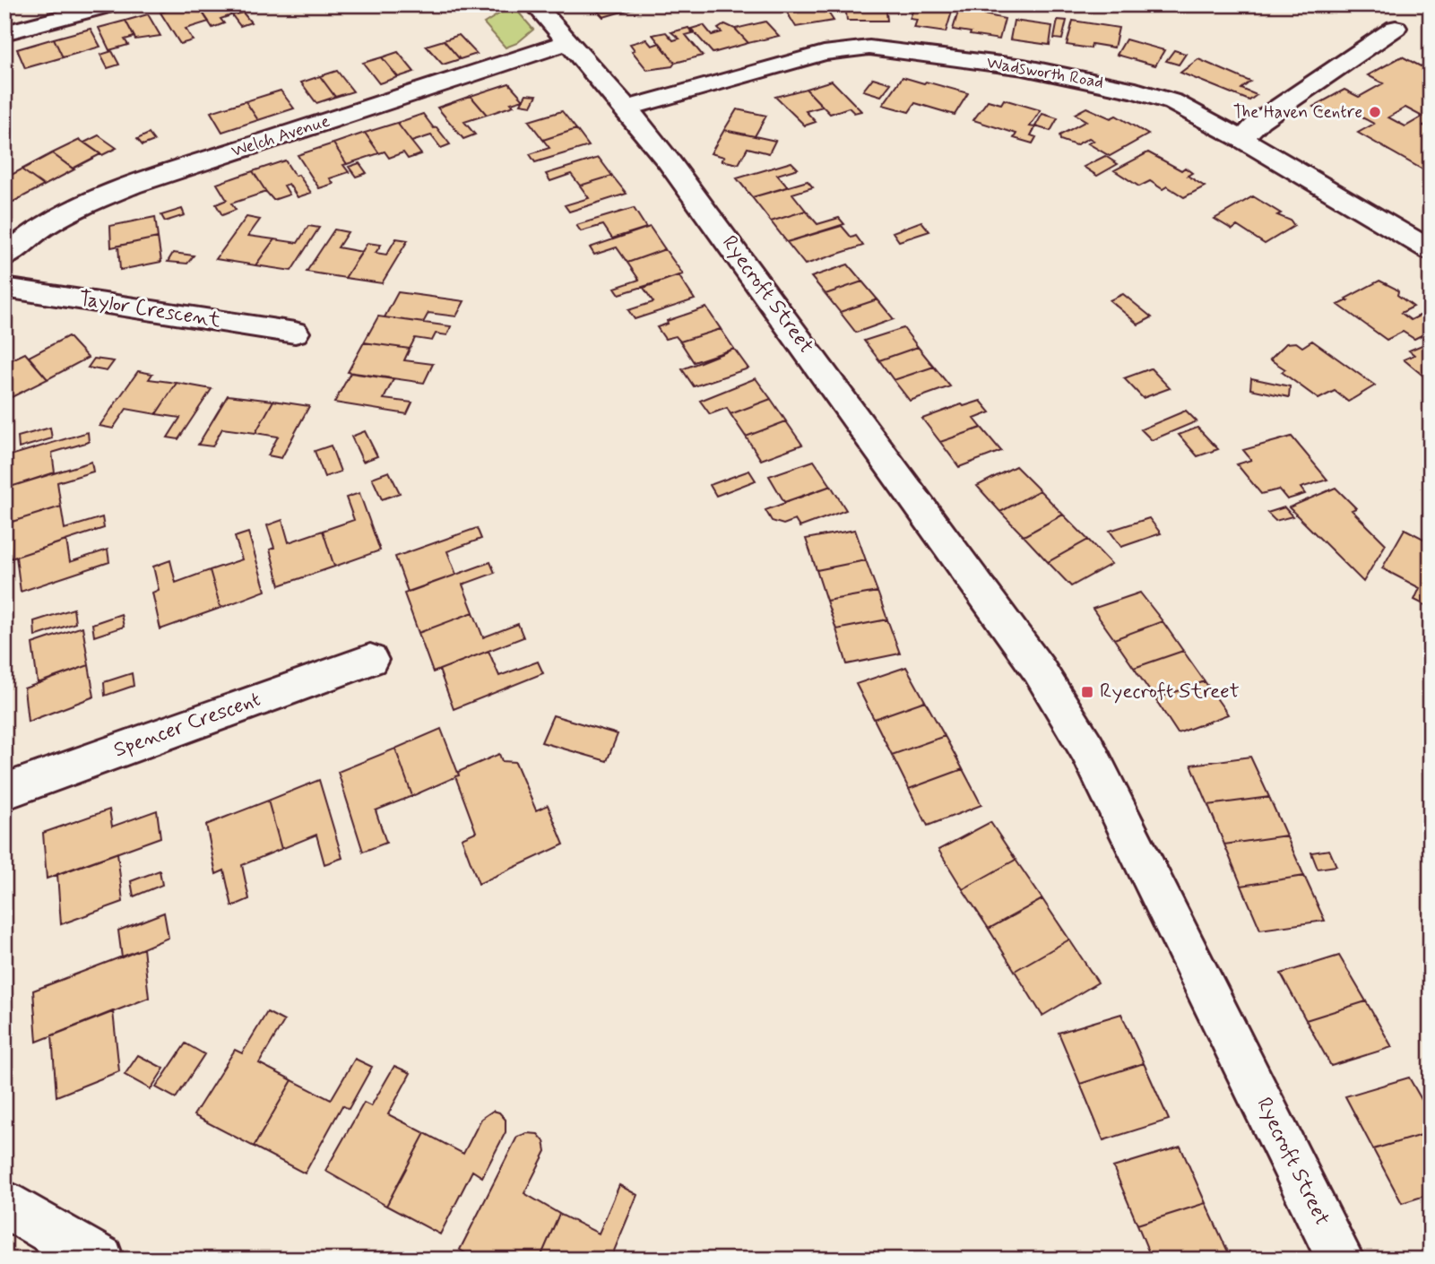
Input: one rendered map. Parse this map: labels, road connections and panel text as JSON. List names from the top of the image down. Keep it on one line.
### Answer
{"streets":{"street":["Wadsworth Road","Welch Avenue","Ryecroft Street","Taylor Crescent","Spencer Crescent"]},"crossings":[["Wadsworth Road","Ryecroft Street"],["Welch Avenue","Ryecroft Street"]],"places":{"other":["The Haven Centre"],"transit":["Ryecroft Street"]}}
